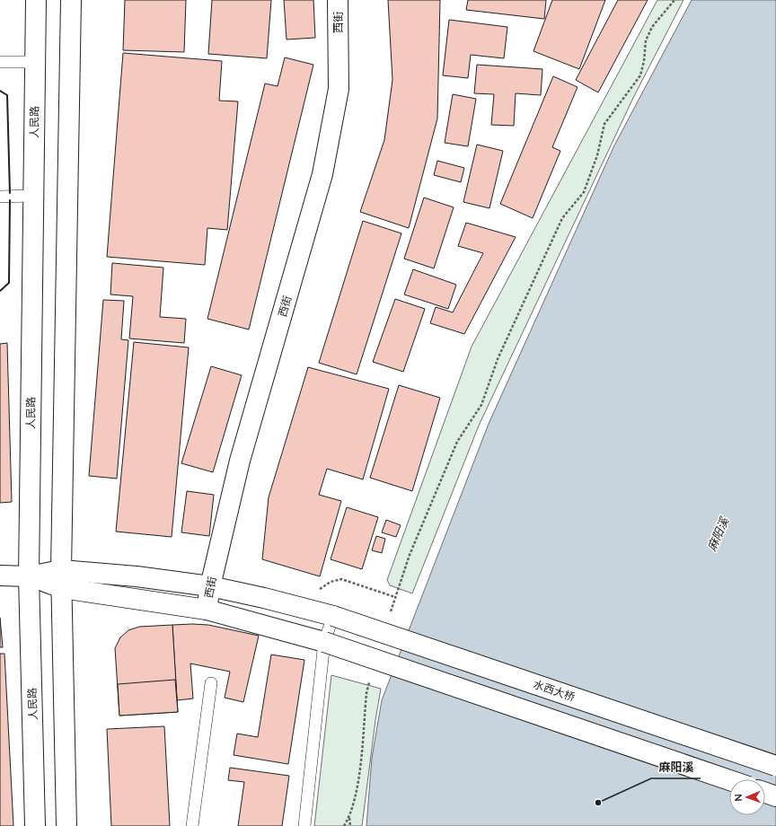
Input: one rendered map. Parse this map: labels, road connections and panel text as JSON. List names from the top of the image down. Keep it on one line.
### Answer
{"streets":{"main road":["西街","人民路","水西大桥"]},"crossings":[["西街","水西大桥"]],"water":["麻阳溪"],"places":["麻阳溪"],"north":"left"}
